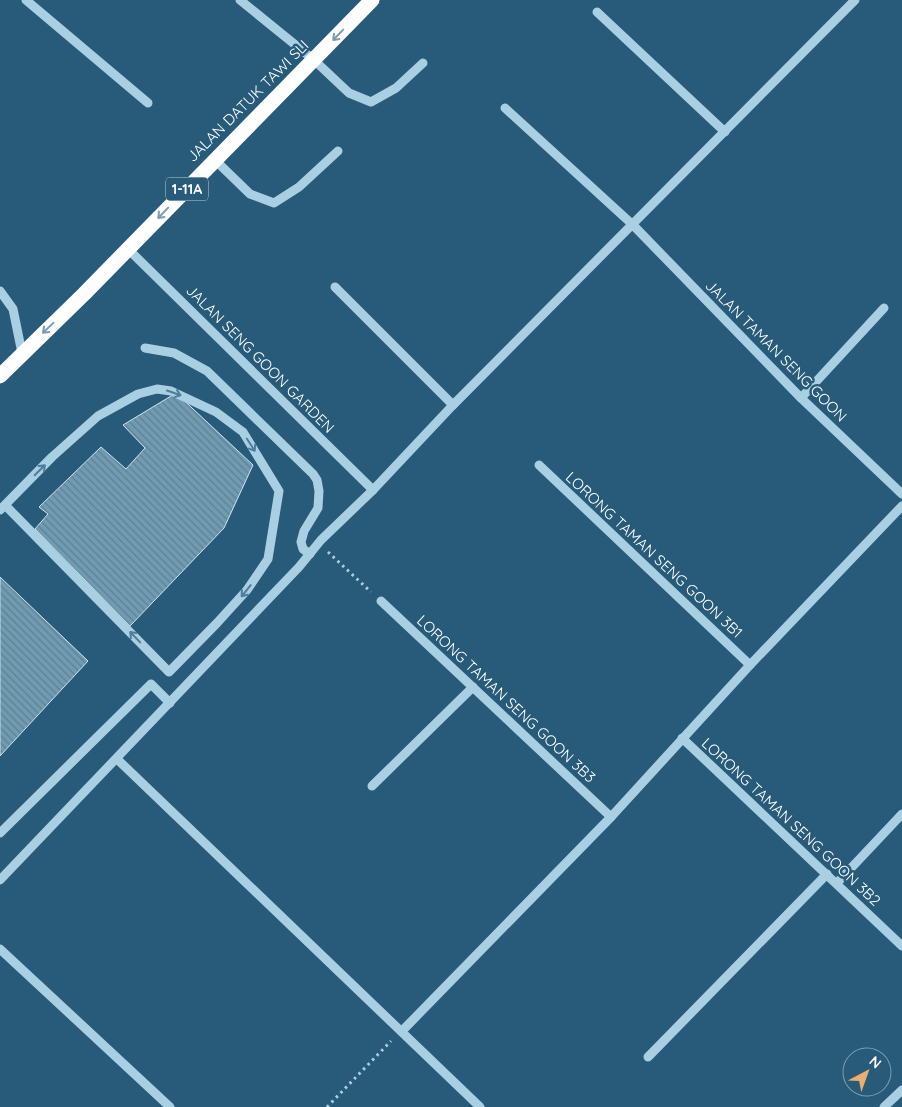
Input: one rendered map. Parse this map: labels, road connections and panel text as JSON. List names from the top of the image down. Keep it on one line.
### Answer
{"streets":{"highway":["JALAN DATUK TAWI SLI","1-11A"],"street":["JALAN TAMAN SENG GOON","JALAN SENG GOON GARDEN","LORONG TAMAN SENG GOON 3B1","LORONG TAMAN SENG GOON 3B3","LORONG TAMAN SENG GOON 3B2"]},"crossings":[["JALAN DATUK TAWI SLI","JALAN SENG GOON GARDEN"]],"one_way":["JALAN DATUK TAWI SLI"],"north":"top right"}
